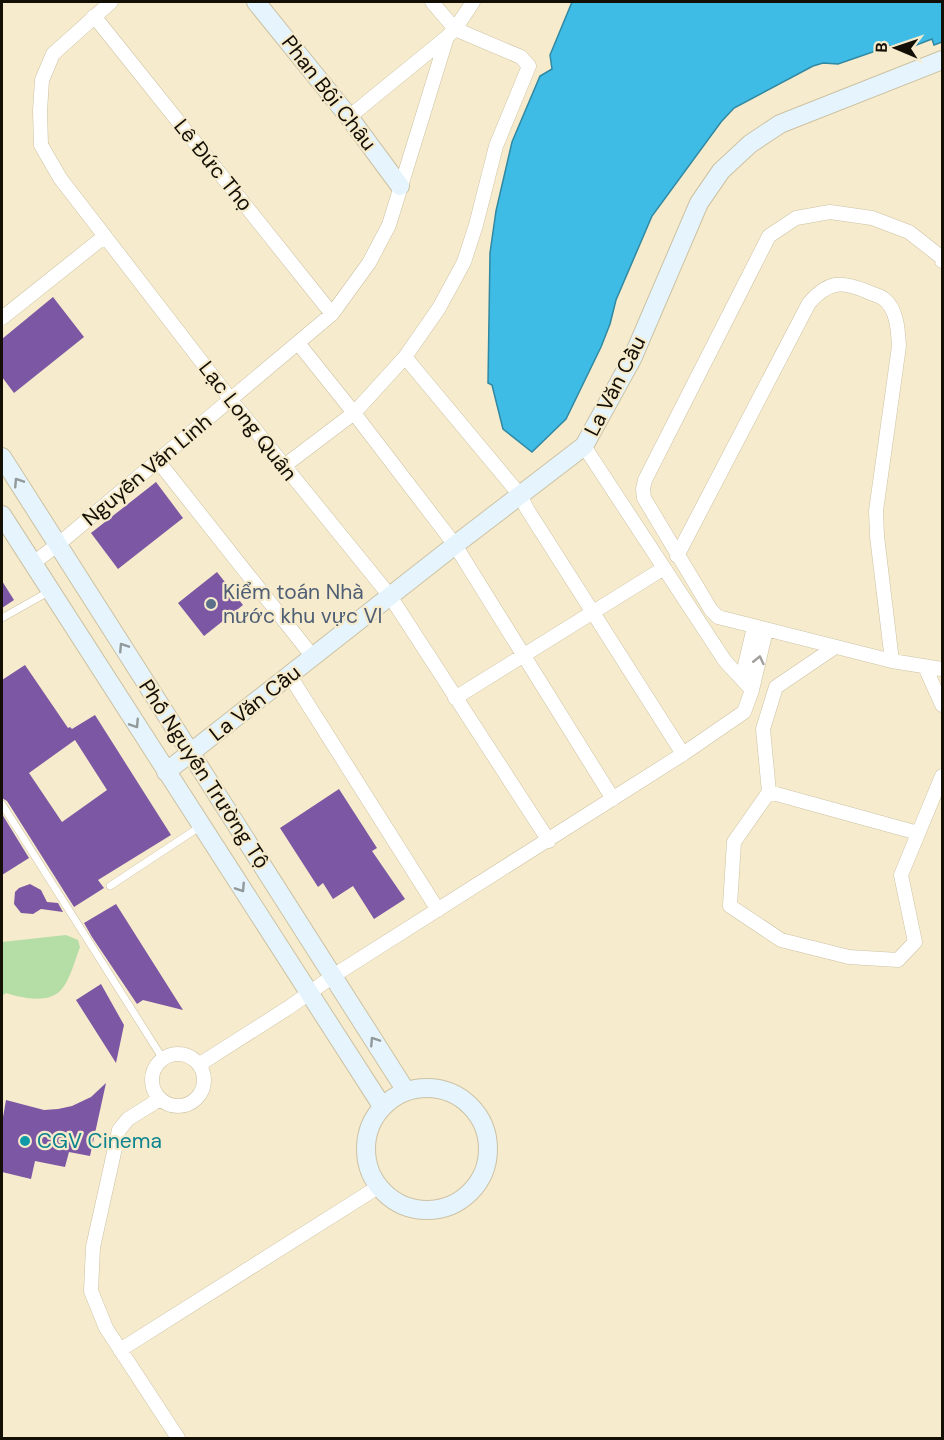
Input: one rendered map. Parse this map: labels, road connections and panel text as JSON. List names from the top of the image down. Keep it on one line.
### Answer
{"streets":{"street":["Phan Bội Châu","Lê Đức Thọ","La Văn Cầu","Lạc Long Quân","Nguyễn Văn Linh","Phố Nguyễn Trường Tộ"]},"crossings":[["Phan Bội Châu","Nguyễn Văn Linh"],["Lê Đức Thọ","Lạc Long Quân"],["Lê Đức Thọ","Nguyễn Văn Linh"],["La Văn Cầu","Lạc Long Quân"],["La Văn Cầu","Phố Nguyễn Trường Tộ"],["Lạc Long Quân","Nguyễn Văn Linh"],["Nguyễn Văn Linh","Phố Nguyễn Trường Tộ"]],"places":["Kiểm toán Nhà nước khu vực VI","CGV Cinema"],"north":"left"}
